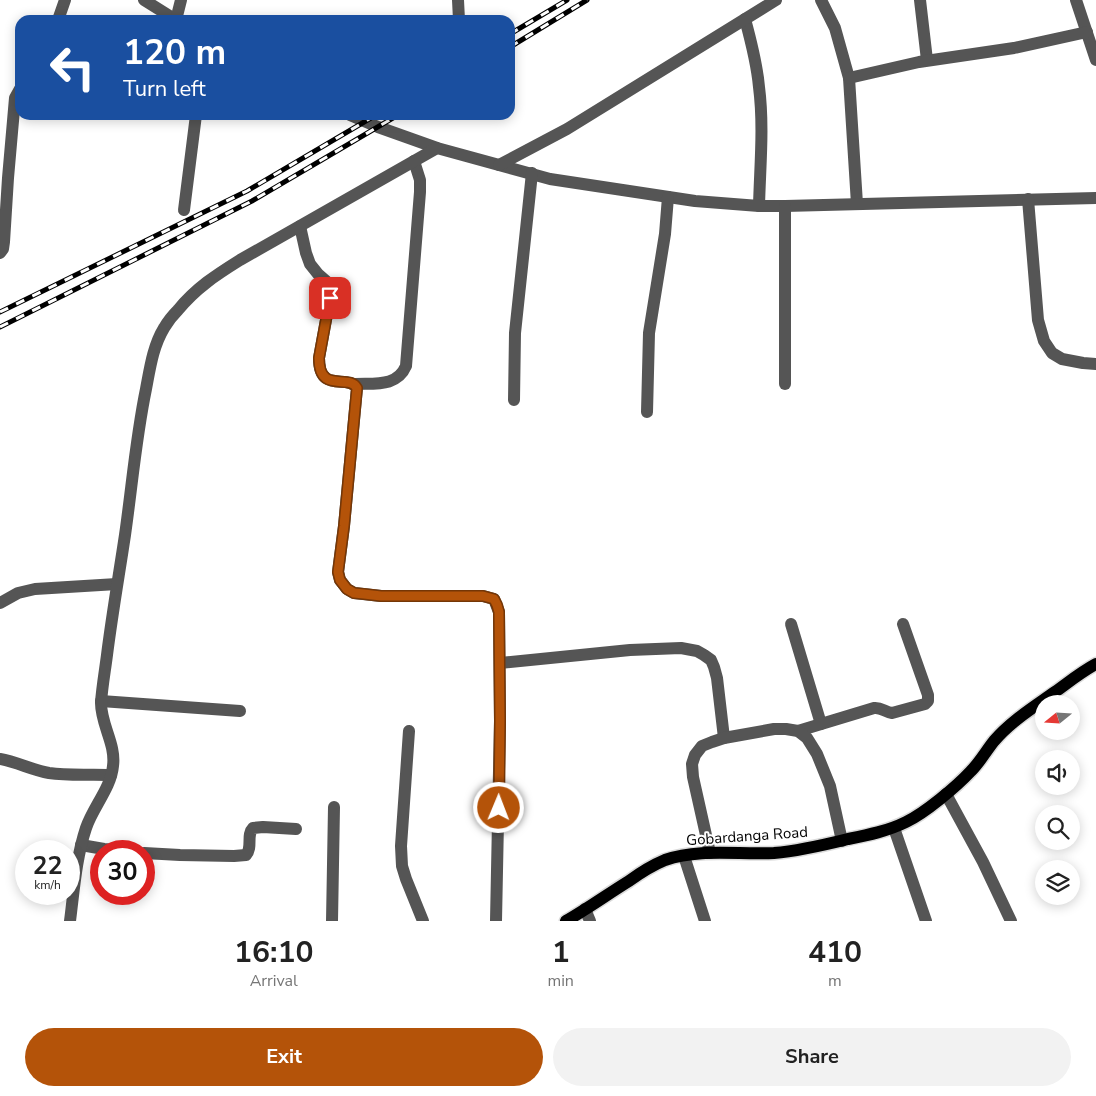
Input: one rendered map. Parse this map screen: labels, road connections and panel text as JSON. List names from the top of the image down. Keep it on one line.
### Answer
{"streets":{"main road":["Gobardanga Road"]},"north":"left","page":{"turn":["120 m","Turn left"],"speed":"22 km/h","limit":"30","eta":["16:10","Arrival","1","min","410","m"],"buttons":["Exit","Share"]}}
